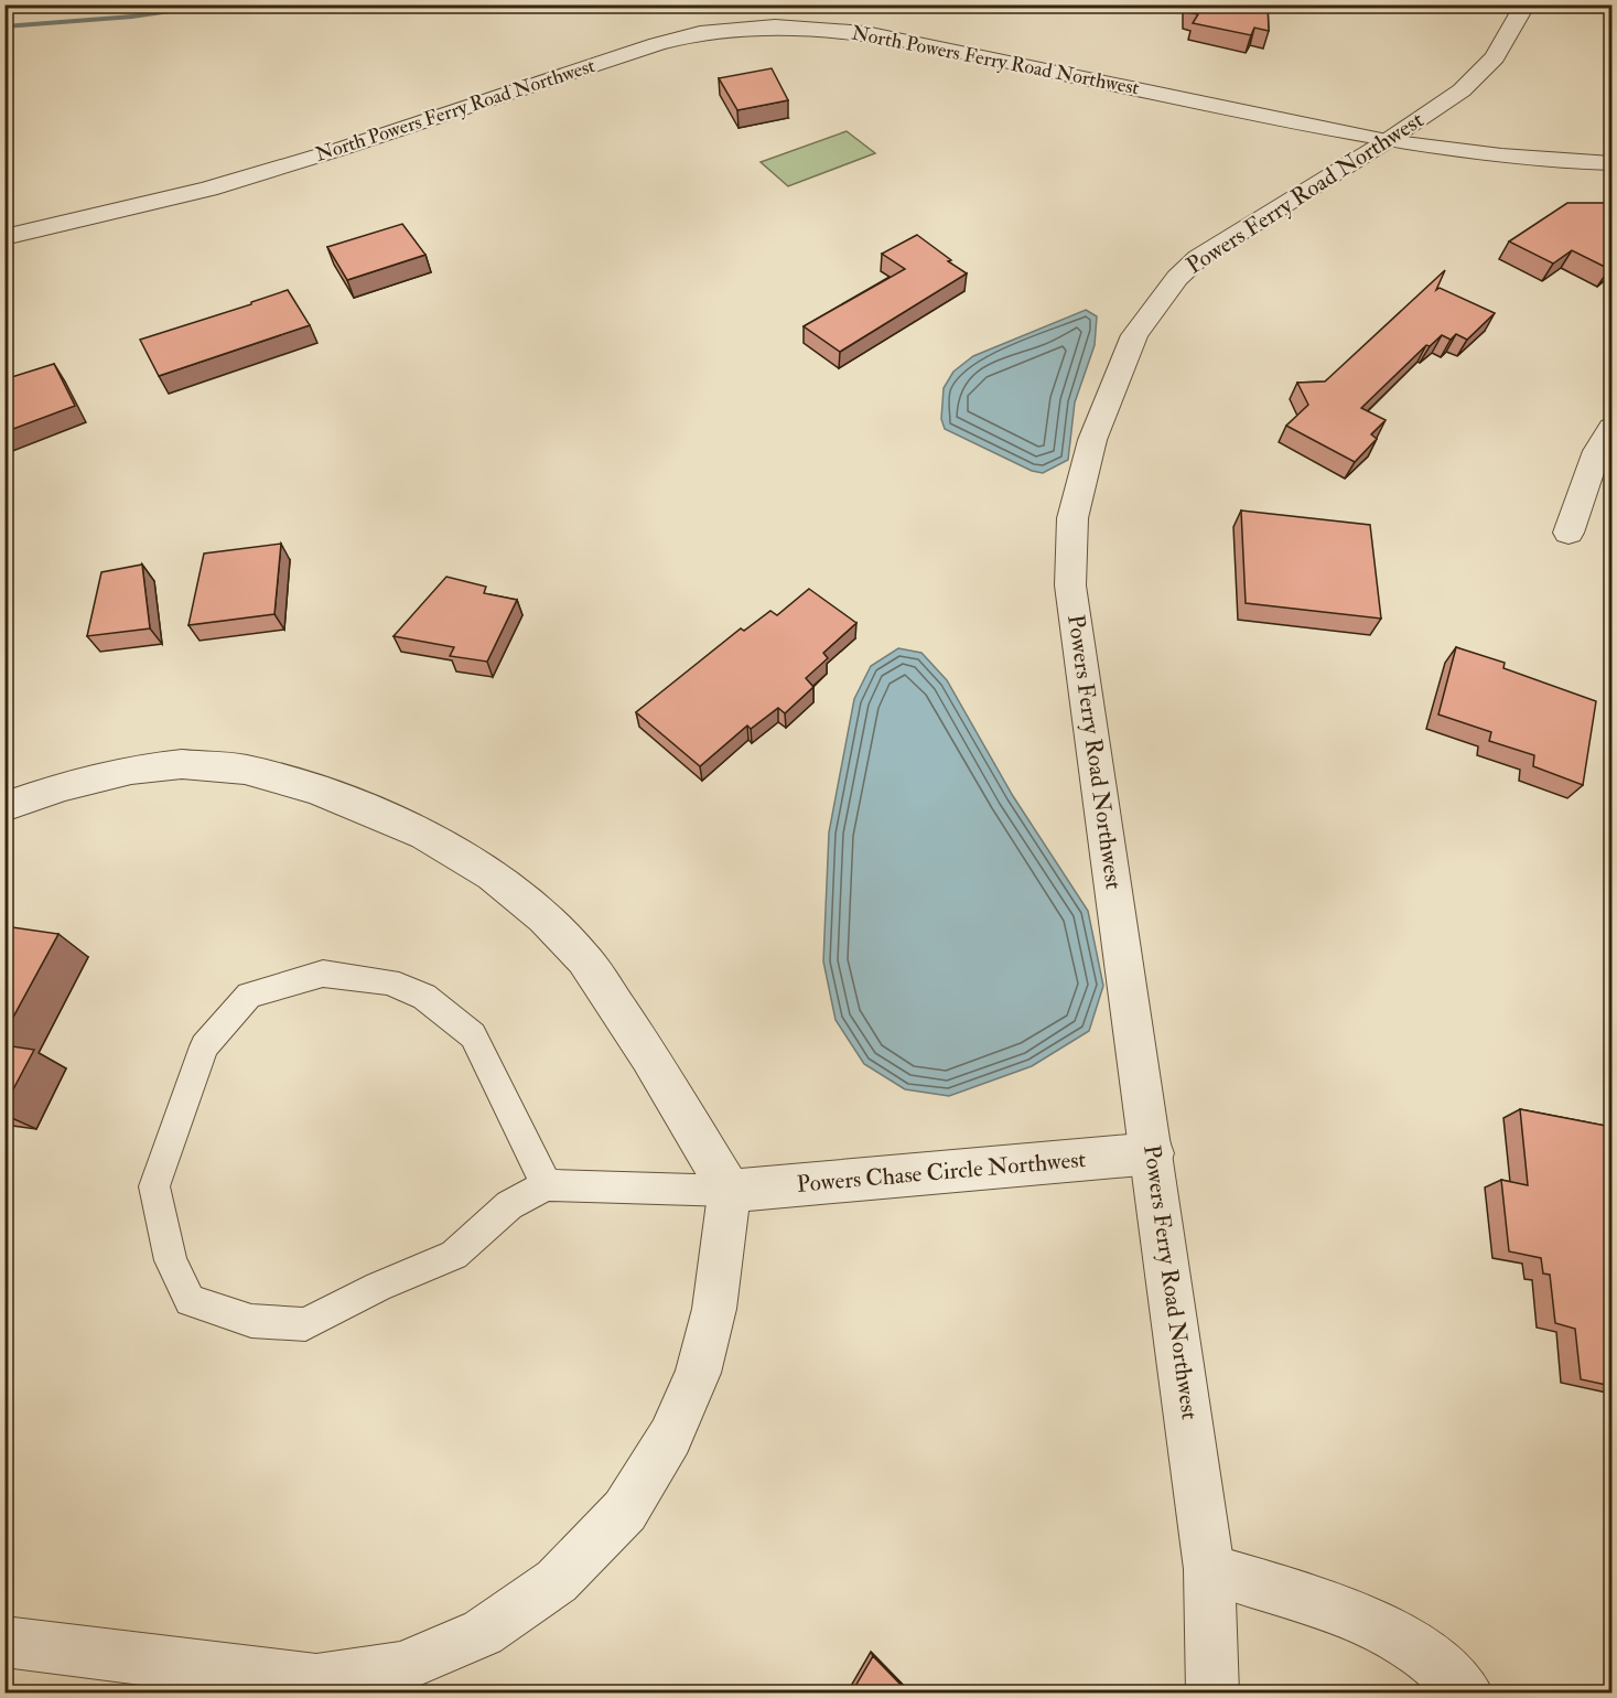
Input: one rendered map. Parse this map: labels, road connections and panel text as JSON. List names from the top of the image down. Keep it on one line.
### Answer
{"streets":{"street":["North Powers Ferry Road Northwest","Powers Ferry Road Northwest","Powers Chase Circle Northwest"]},"crossings":[["North Powers Ferry Road Northwest","Powers Ferry Road Northwest"],["Powers Ferry Road Northwest","Powers Chase Circle Northwest"]]}
